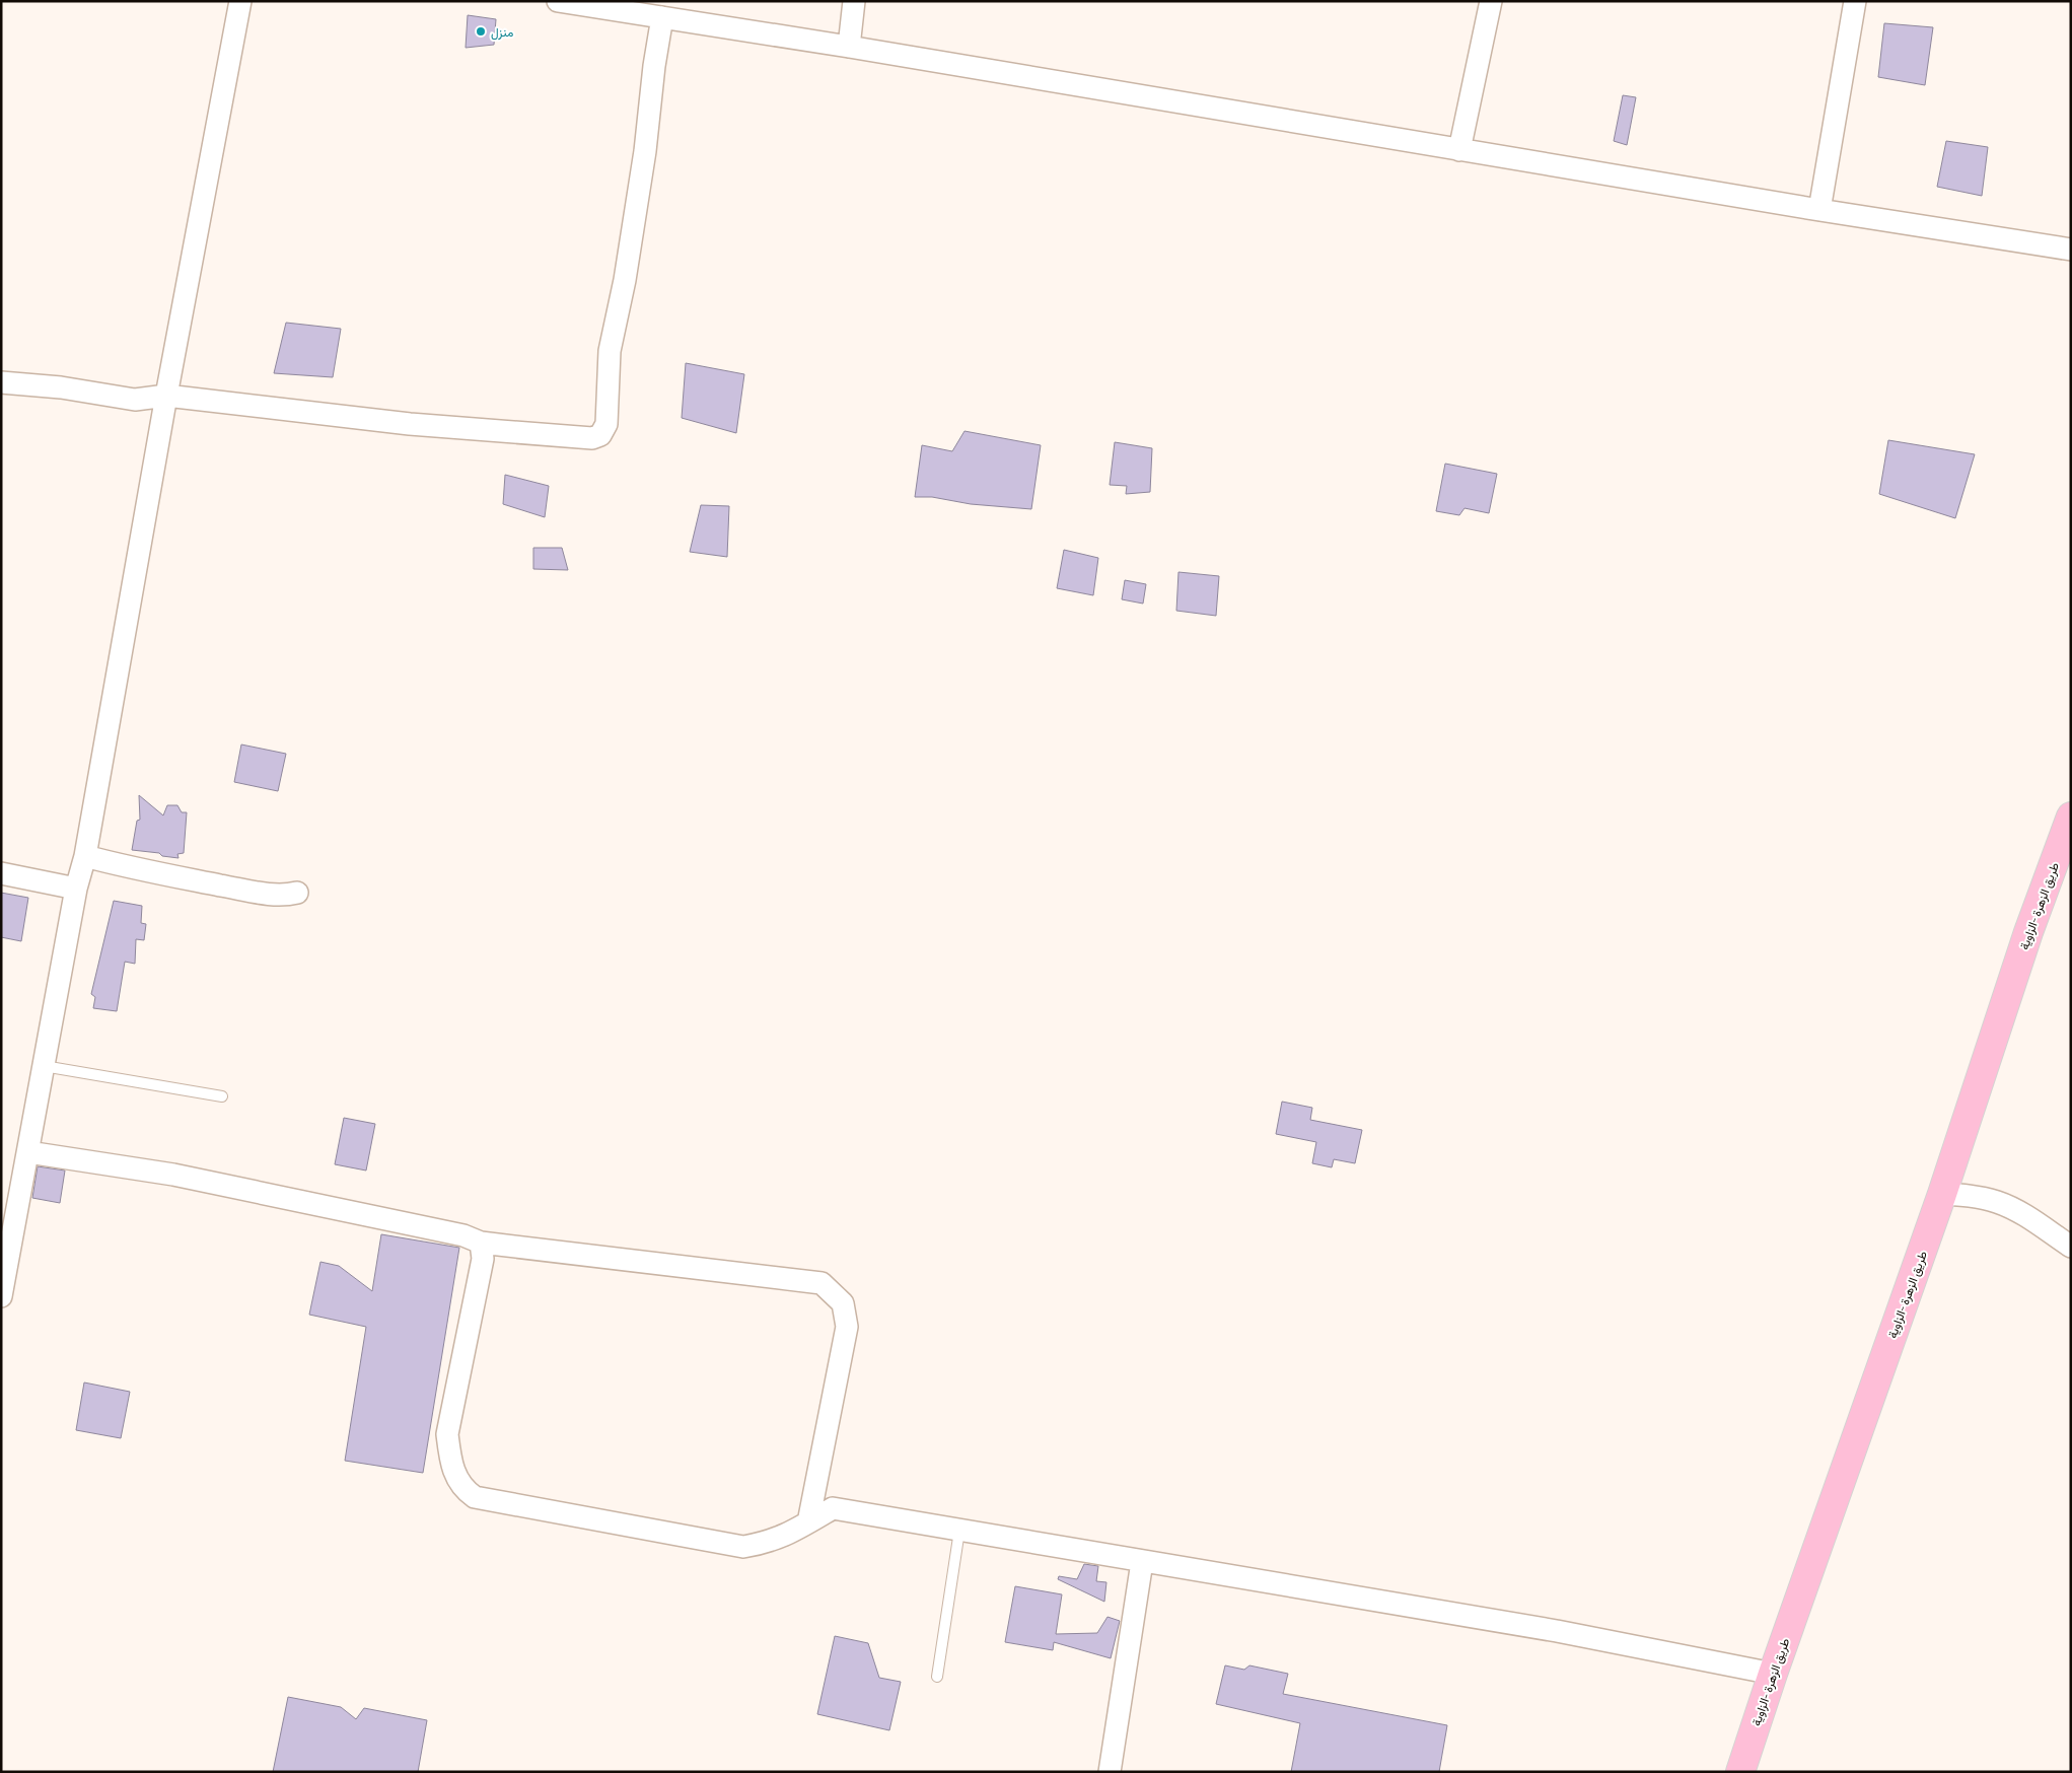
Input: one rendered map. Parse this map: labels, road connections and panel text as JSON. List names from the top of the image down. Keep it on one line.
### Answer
{"streets":{"main road":["طريق الزهرة -الزاوية"]},"places":["منزل"]}
